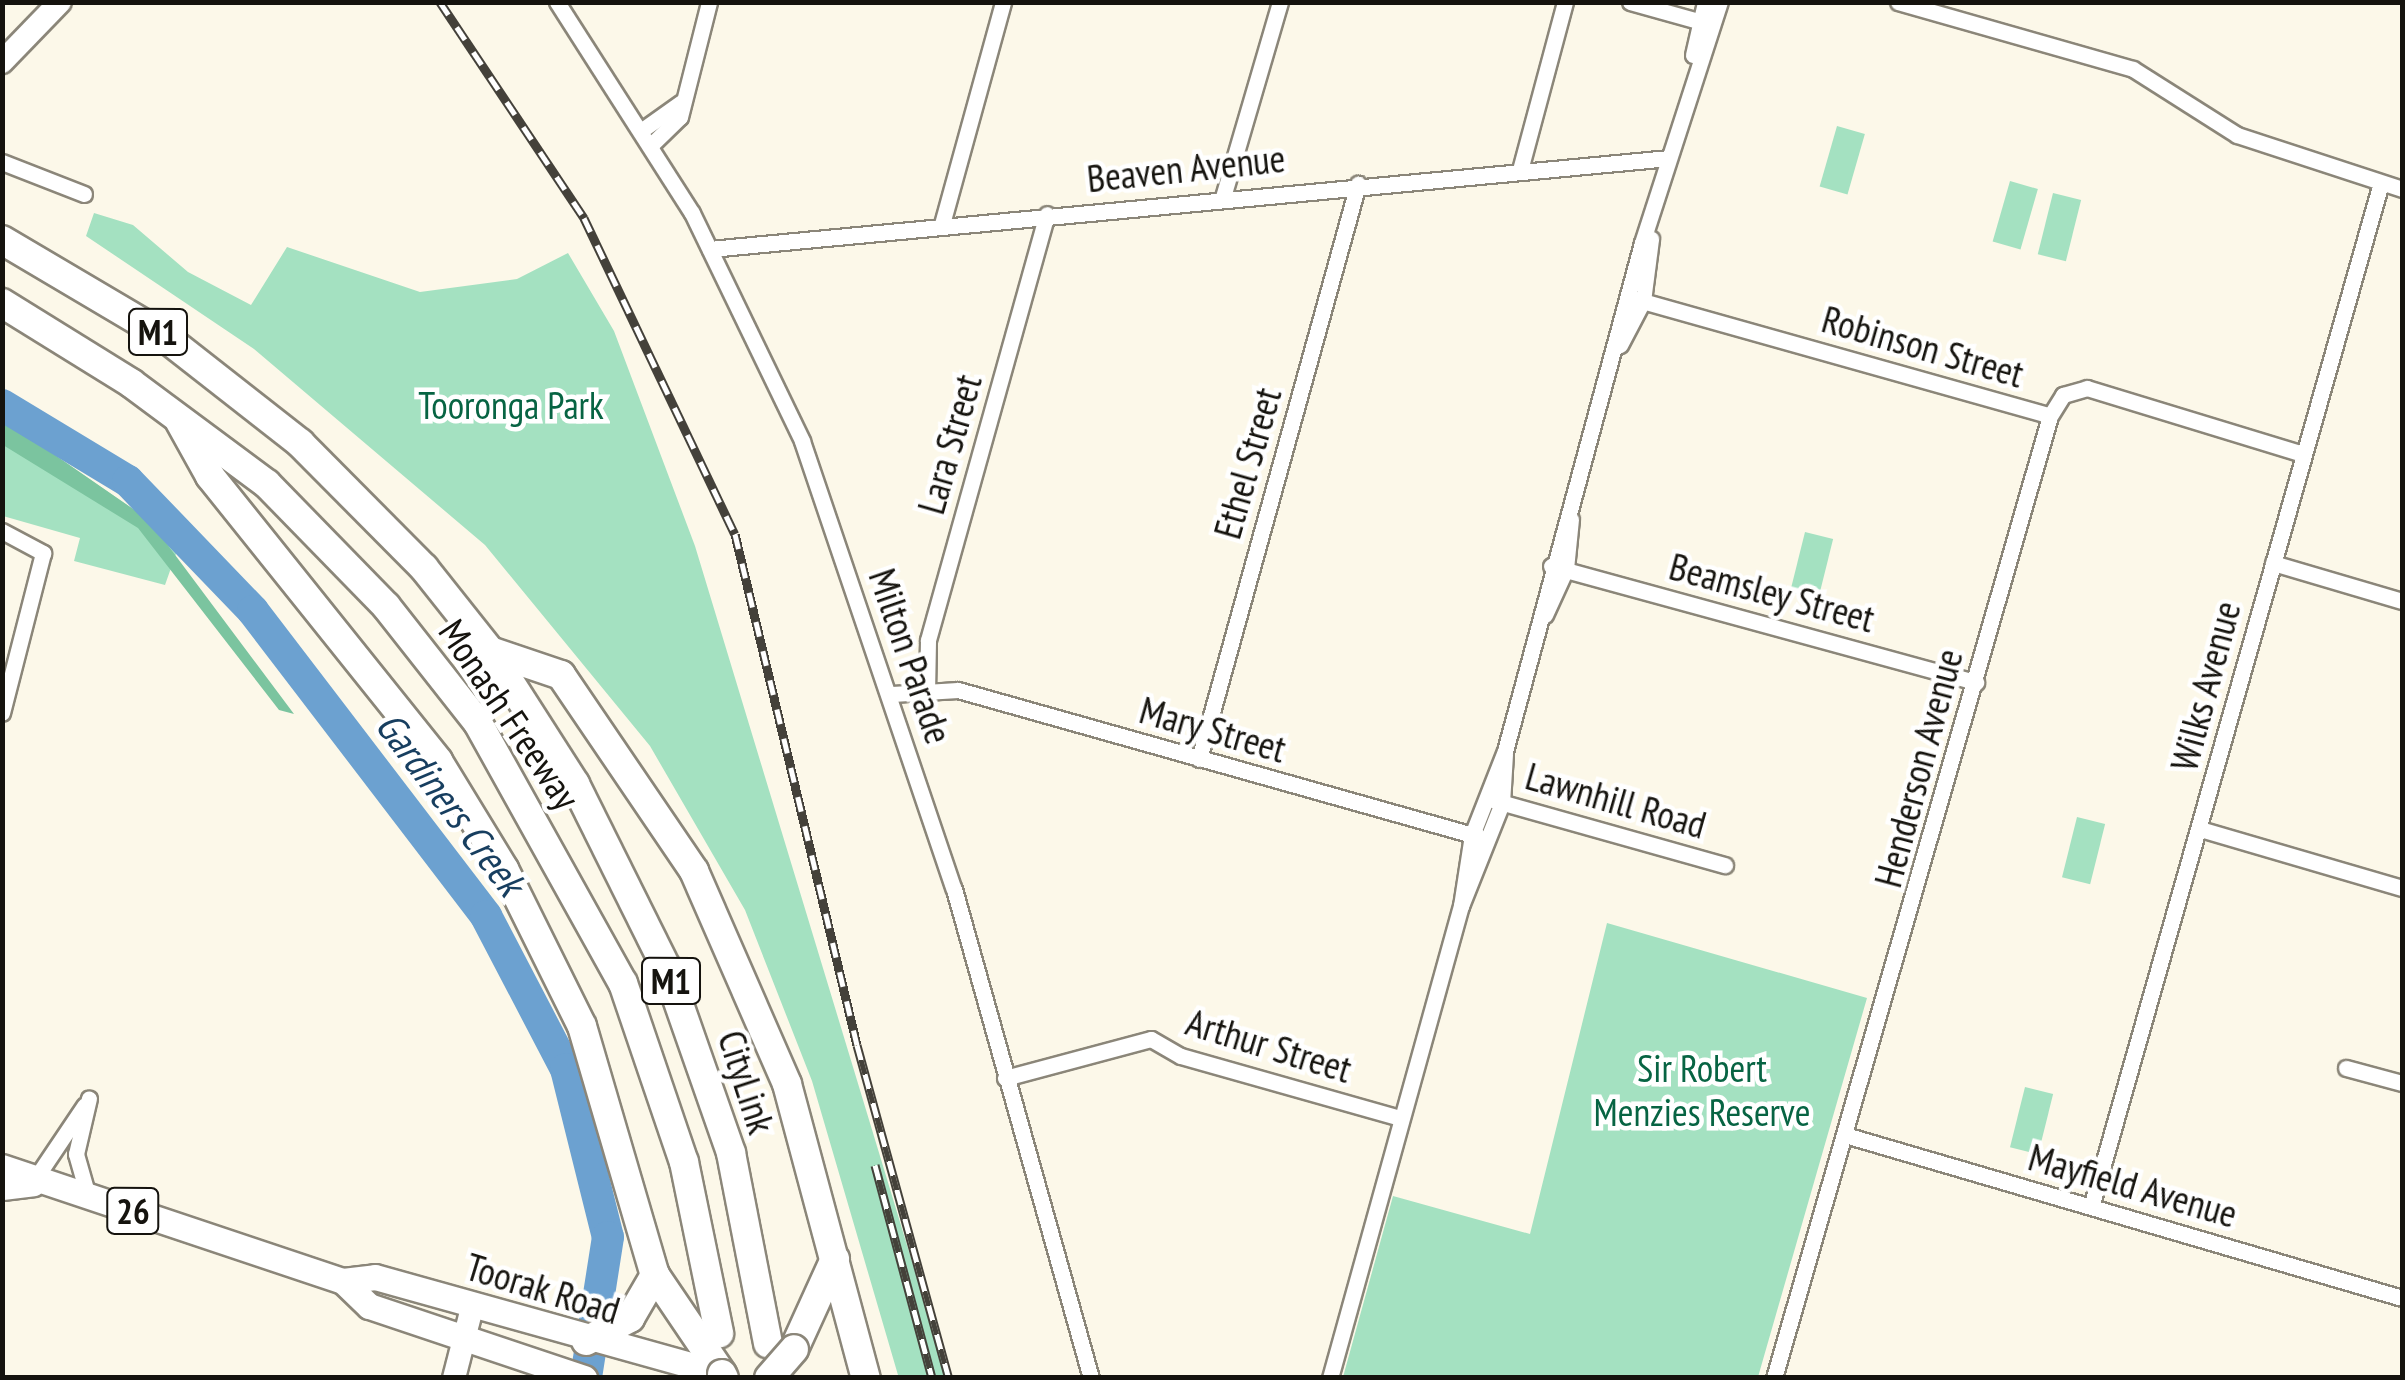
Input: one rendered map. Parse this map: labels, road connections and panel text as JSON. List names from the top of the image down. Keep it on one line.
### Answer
{"streets":{"highway":["M1","Monash Freeway","CityLink","26","Toorak Road"],"street":["Beaven Avenue","Robinson Street","Lara Street","Ethel Street","Beamsley Street","Milton Parade","Wilks Avenue","Mary Street","Henderson Avenue","Lawnhill Road","Arthur Street","Mayfield Avenue"]},"crossings":[["Beaven Avenue","Lara Street"],["Beaven Avenue","Ethel Street"],["Beaven Avenue","Milton Parade"],["Robinson Street","Wilks Avenue"],["Robinson Street","Henderson Avenue"],["Lara Street","Mary Street"],["Ethel Street","Mary Street"],["Beamsley Street","Henderson Avenue"],["Milton Parade","Mary Street"],["Milton Parade","Arthur Street"],["Wilks Avenue","Mayfield Avenue"],["Monash Freeway","CityLink"],["Henderson Avenue","Mayfield Avenue"]],"water":["Gardiners Creek"],"parks":["Tooronga Park","Sir Robert Menzies Reserve"]}
